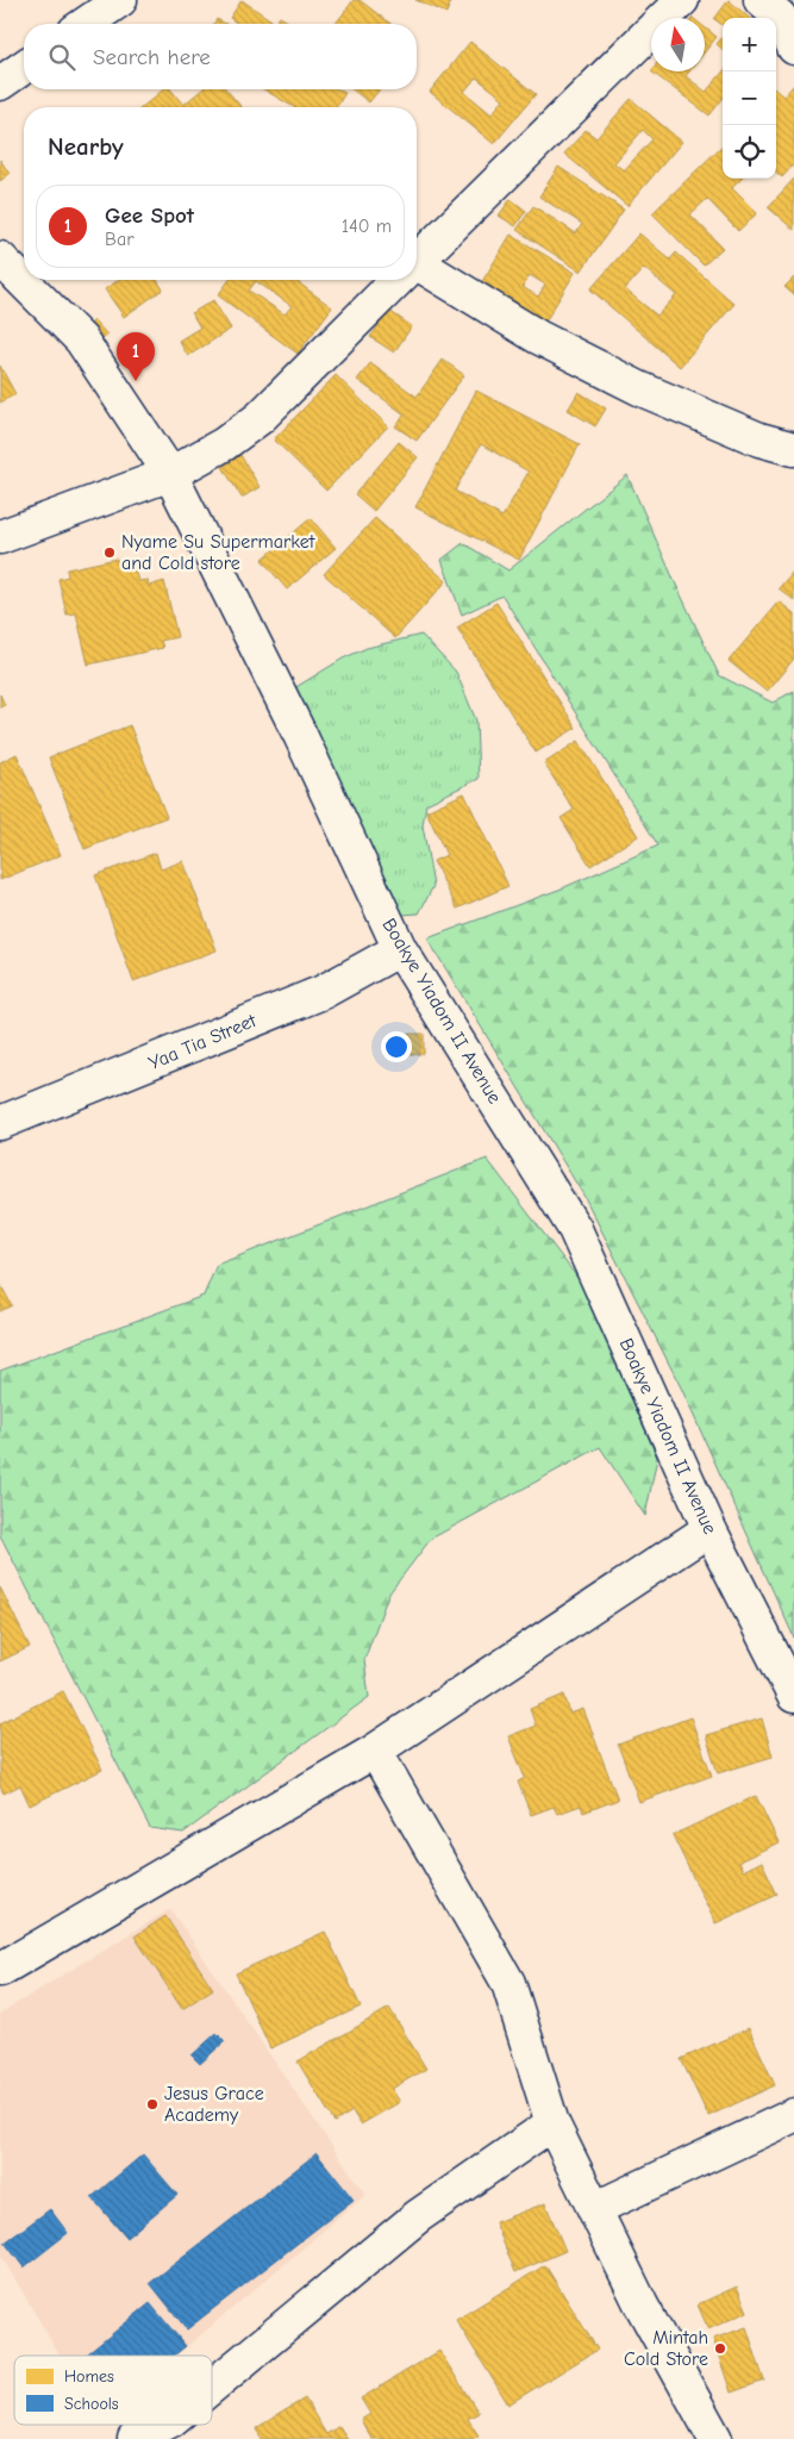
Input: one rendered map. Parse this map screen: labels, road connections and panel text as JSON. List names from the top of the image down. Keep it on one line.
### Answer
{"streets":{"street":["Boakye Yiadom II Avenue","Yaa Tia Street"]},"crossings":[["Boakye Yiadom II Avenue","Yaa Tia Street"]],"places":["Nyame Su Supermarket and Cold store","Jesus Grace Academy","Mintah Cold Store"],"legend":["Homes","Schools"],"north":"top","page":{"map_buttons":["+","−"],"search":"Search here","heading":"Nearby","list":[{"mark":"1","name":"Gee Spot","note":"Bar","value":"140 m"}],"pins":"1"}}
